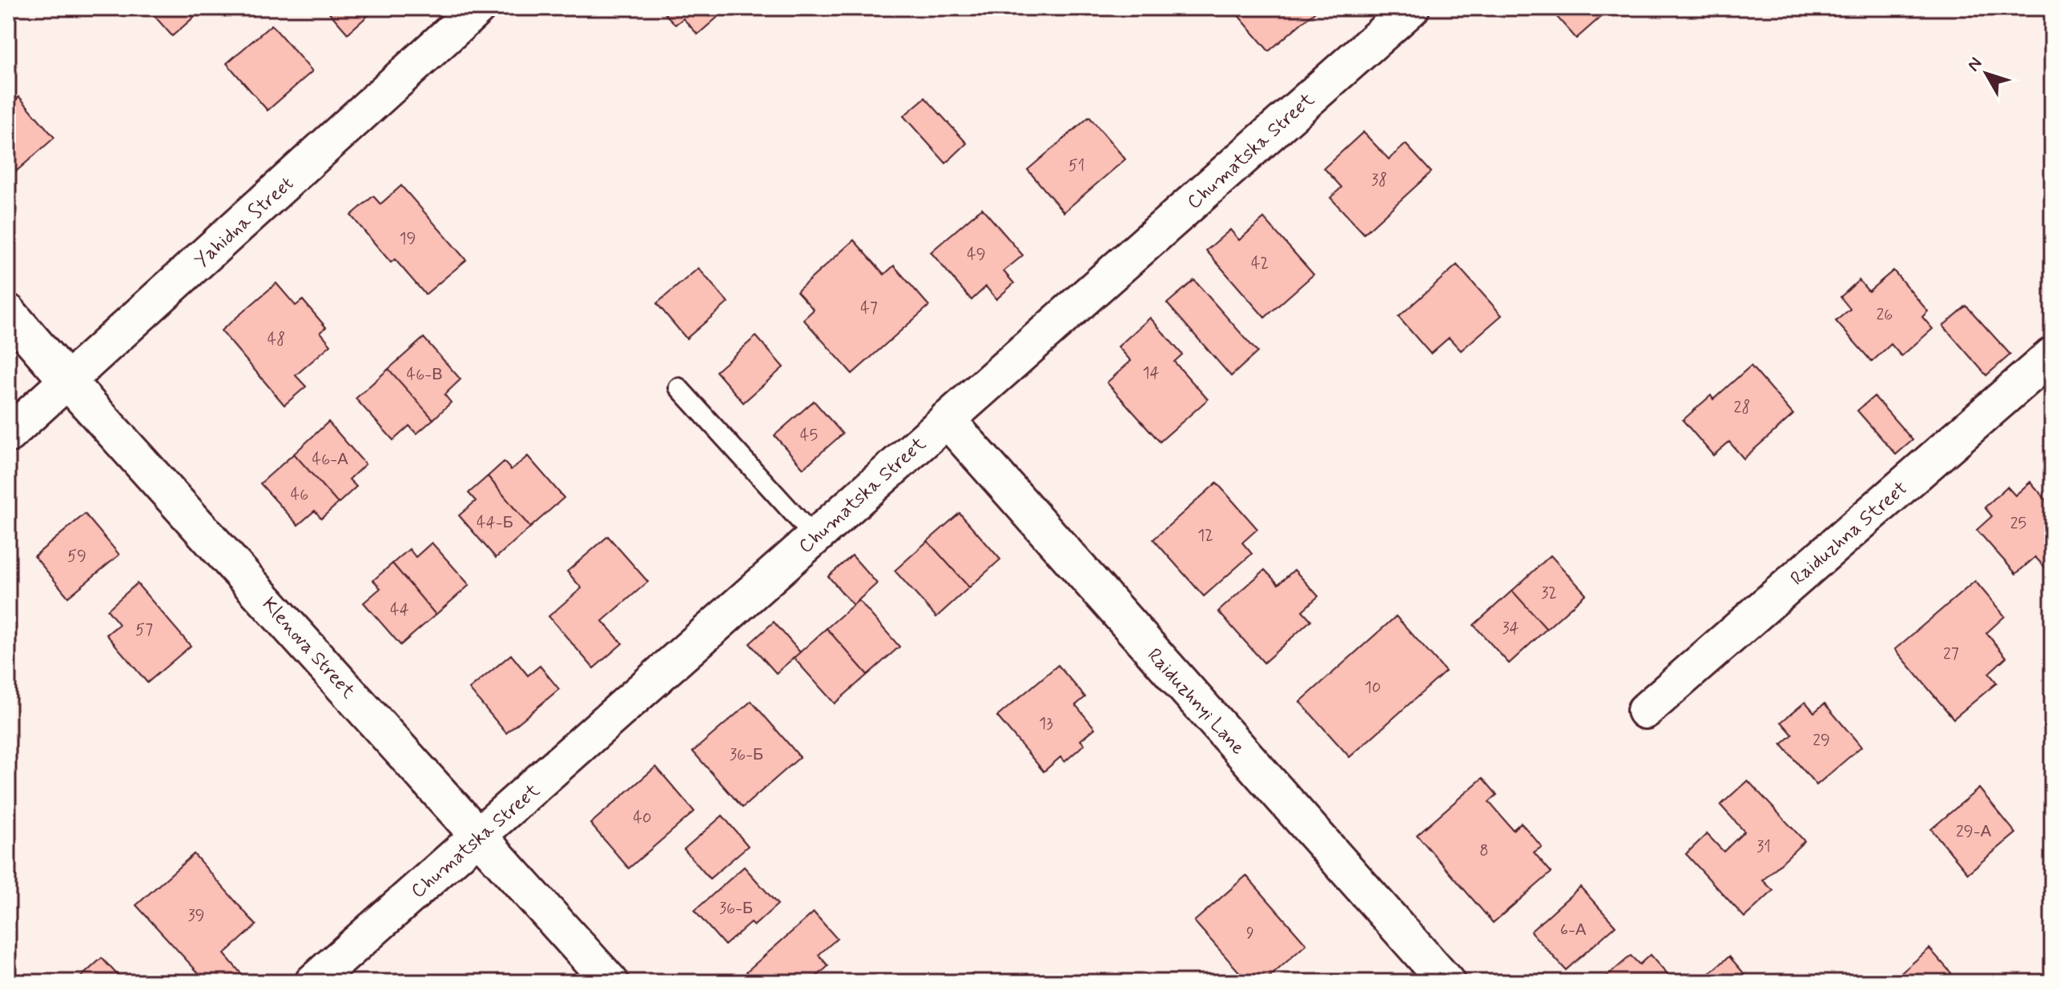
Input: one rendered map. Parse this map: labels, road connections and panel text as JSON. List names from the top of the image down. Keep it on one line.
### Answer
{"streets":{"street":["Chumatska Street","Yahidna Street","Raiduzhna Street","Klenova Street","Raiduzhnyi Lane"]},"crossings":[["Chumatska Street","Klenova Street"],["Chumatska Street","Raiduzhnyi Lane"],["Yahidna Street","Klenova Street"]],"house_numbers":["51","38","19","49","42","47","26","48","14","46-В","28","45","46-А","46","44-Б","25","12","59","32","44","34","57","27","10","13","29","36-Б","40","29-А","31","8","36-Б","39","6-А","9"],"north":"top left"}
